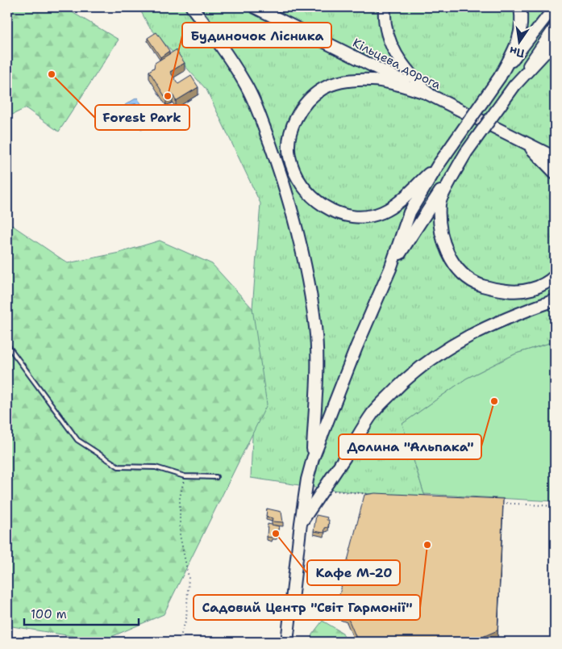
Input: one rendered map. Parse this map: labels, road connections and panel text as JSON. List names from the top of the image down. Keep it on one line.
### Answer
{"streets":{"highway":["Кільцева дорога"]},"places":["Forest Park","Будиночок Лісника","Долина \"Альпака\"","Кафе М-20","Садовий Центр \"Світ Гармонії\""],"scale_bar":"100 m","north":"bottom"}
